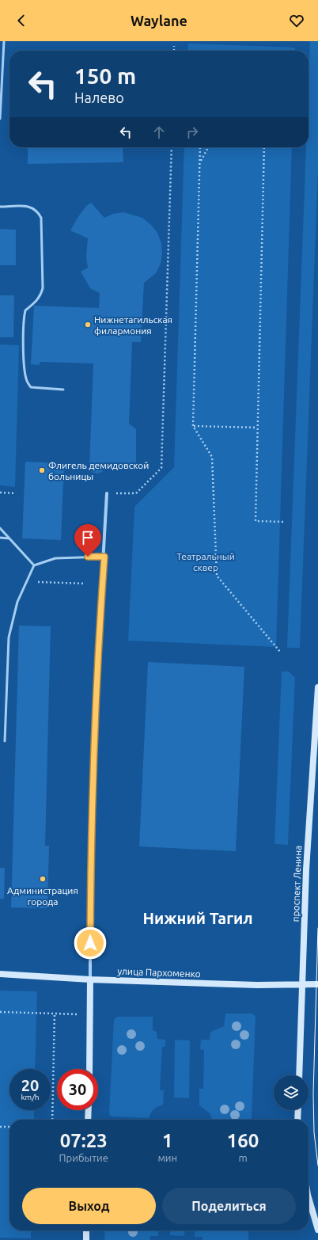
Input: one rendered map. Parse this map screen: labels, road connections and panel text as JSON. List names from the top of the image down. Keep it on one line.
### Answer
{"streets":{"main road":["проспект Ленина","улица Пархоменко"]},"crossings":[["проспект Ленина","улица Пархоменко"]],"districts":["Нижний Тагил"],"parks":["Театральный сквер"],"places":["Нижнетагильская филармония","Флигель демидовской больницы","Администрация города"],"page":{"header":"Waylane","turn":["150 m","Налево"],"speed":"20 km/h","limit":"30","eta":["07:23","Прибытие","1","мин","160","m"],"buttons":["Выход","Поделиться"]}}
